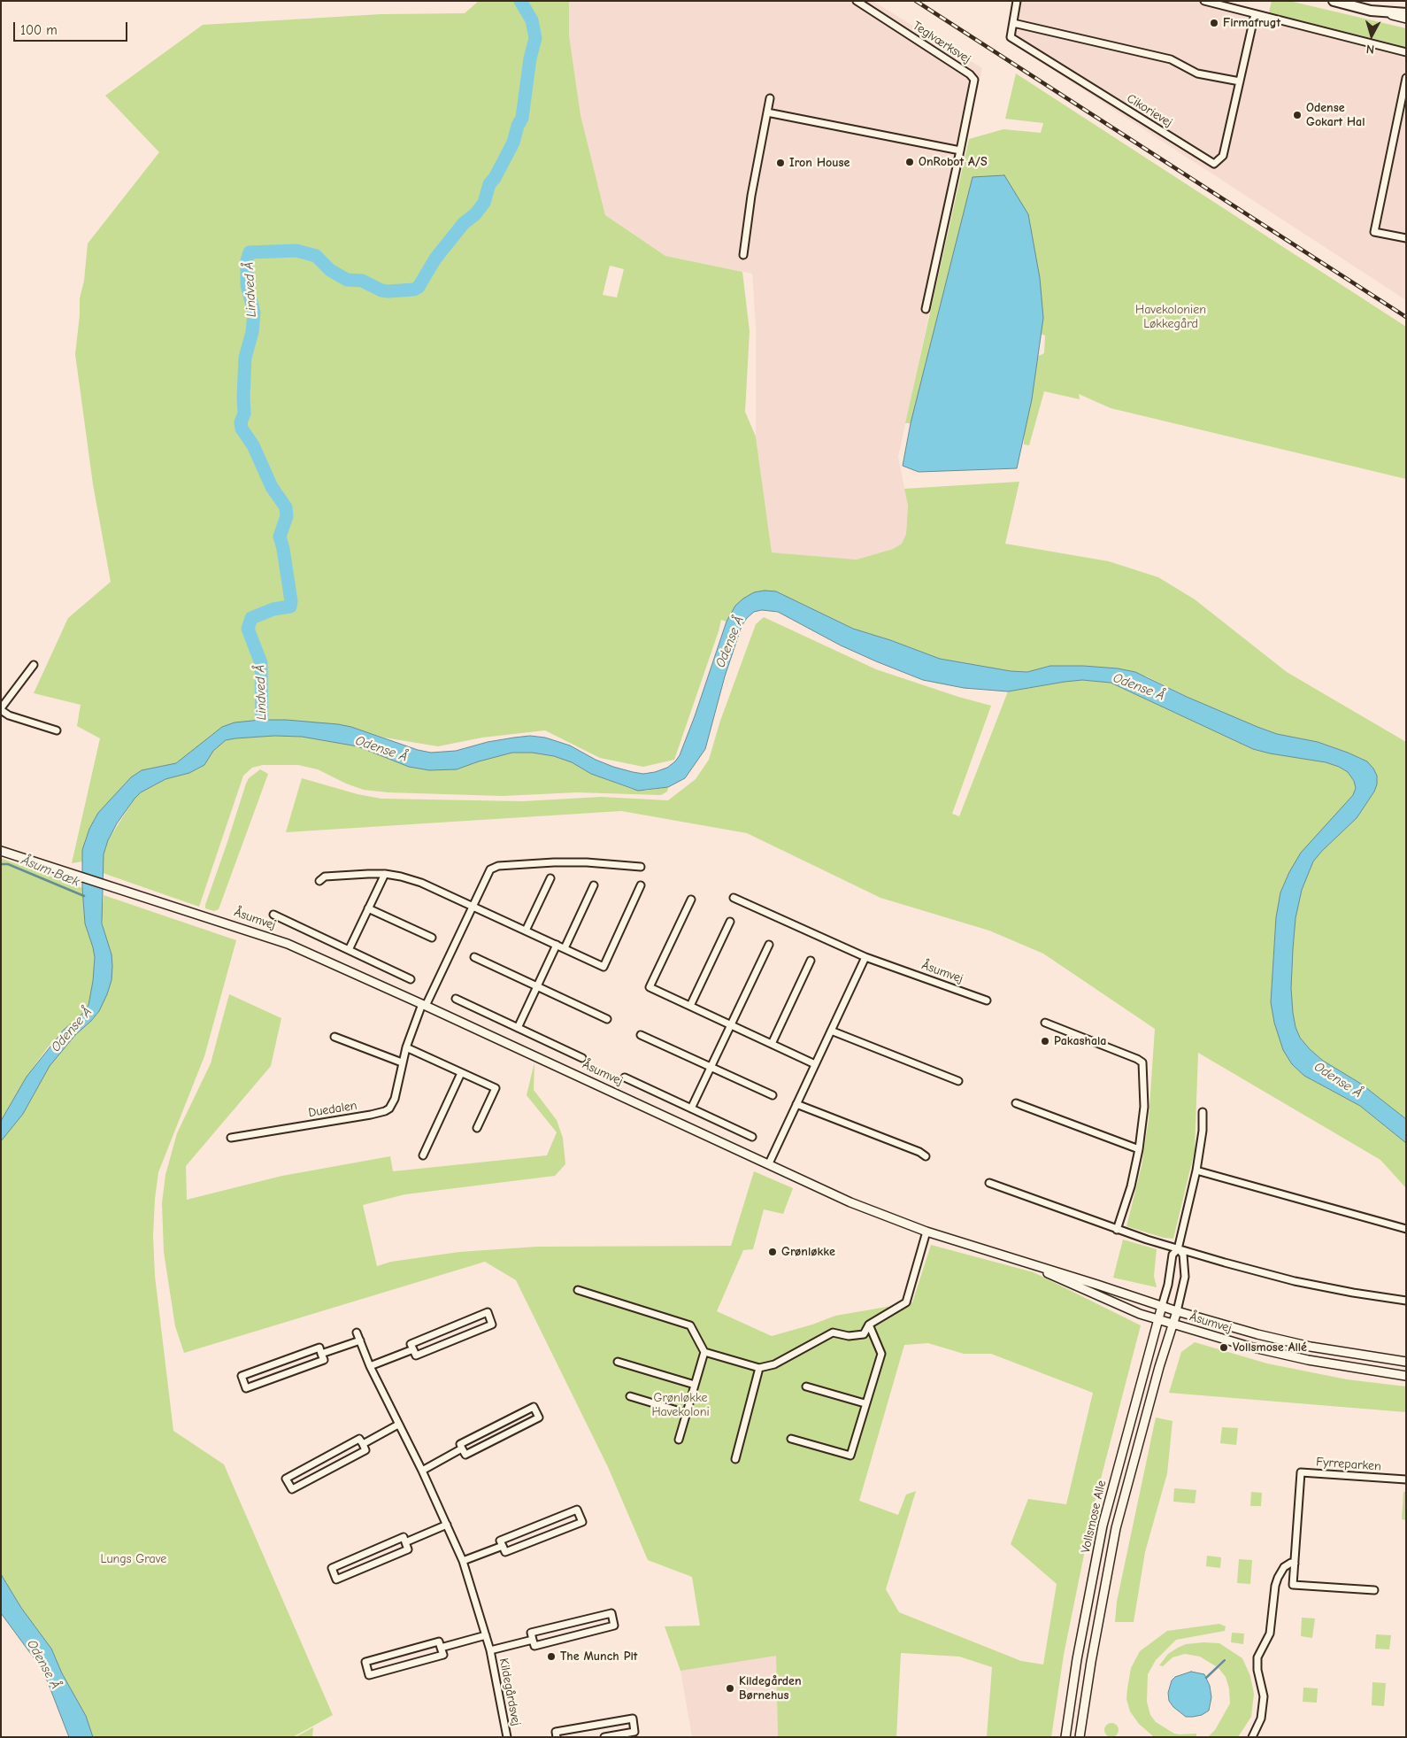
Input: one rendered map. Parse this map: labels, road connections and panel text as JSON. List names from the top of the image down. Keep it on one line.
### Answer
{"streets":{"street":["Teglværksvej","Cikorievej","Åsumvej","Duedalen","Fyrreparken","Vollsmose Alle","Kildegårdsvej"]},"crossings":[["Åsumvej","Duedalen"],["Åsumvej","Vollsmose Alle"]],"water":["Lindved Å","Odense Å","Åsum Bæk"],"parks":["Havekolonien Løkkegård","Grønløkke Havekoloni","Lungs Grave"],"places":["Firmafrugt","Odense Gokart Hal","OnRobot A/S","Iron House","Pakashala","Grønløkke","Vollsmose Allé","The Munch Pit","Kildegården Børnehus"],"scale_bar":"100 m","north":"bottom"}
